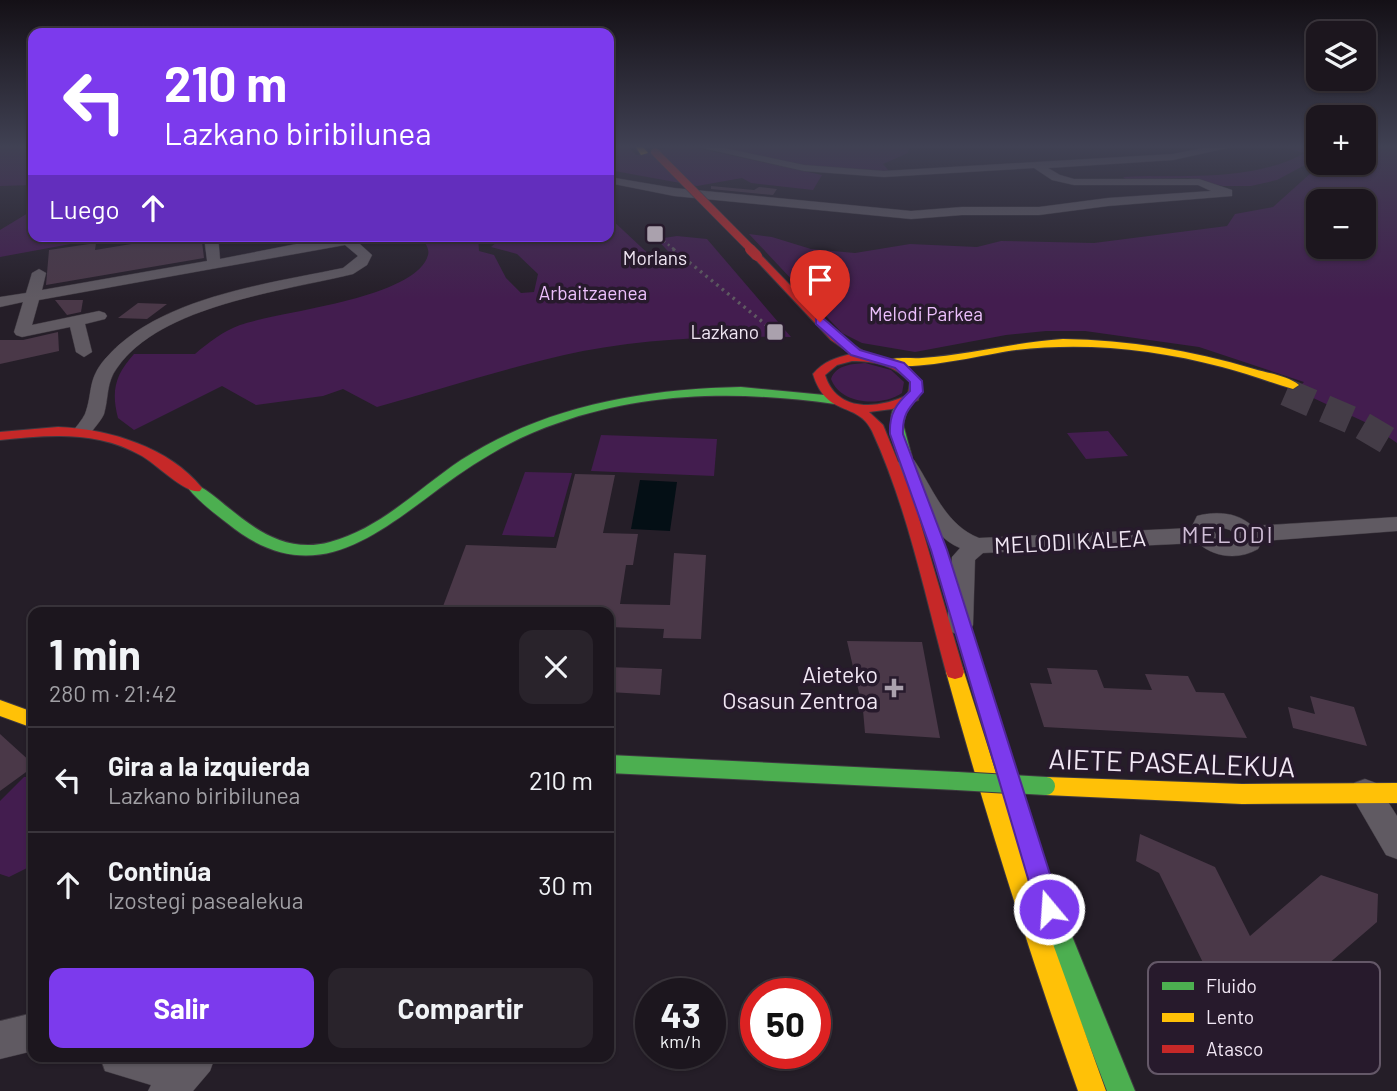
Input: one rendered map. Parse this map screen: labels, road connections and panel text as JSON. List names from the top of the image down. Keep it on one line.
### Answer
{"streets":{"main road":["AIETE PASEALEKUA"],"street":["MELODI KALEA"]},"districts":["MELODI"],"parks":["Arbaitzaenea","Melodi Parkea"],"places":{"transit":["Morlans","Lazkano"],"health":["Aieteko Osasun Zentroa"]},"legend":["Fluido","Lento","Atasco"],"page":{"map_buttons":["+","−"],"turn":["210 m","Lazkano biribilunea"],"then":"Luego","heading":["1 min","280 m · 21:42"],"list":[{"name":"Gira a la izquierda","note":"Lazkano biribilunea","value":"210 m"},{"name":"Continúa","note":"Izostegi pasealekua","value":"30 m"}],"buttons":["Salir","Compartir"],"speed":"43 km/h","limit":"50"}}
